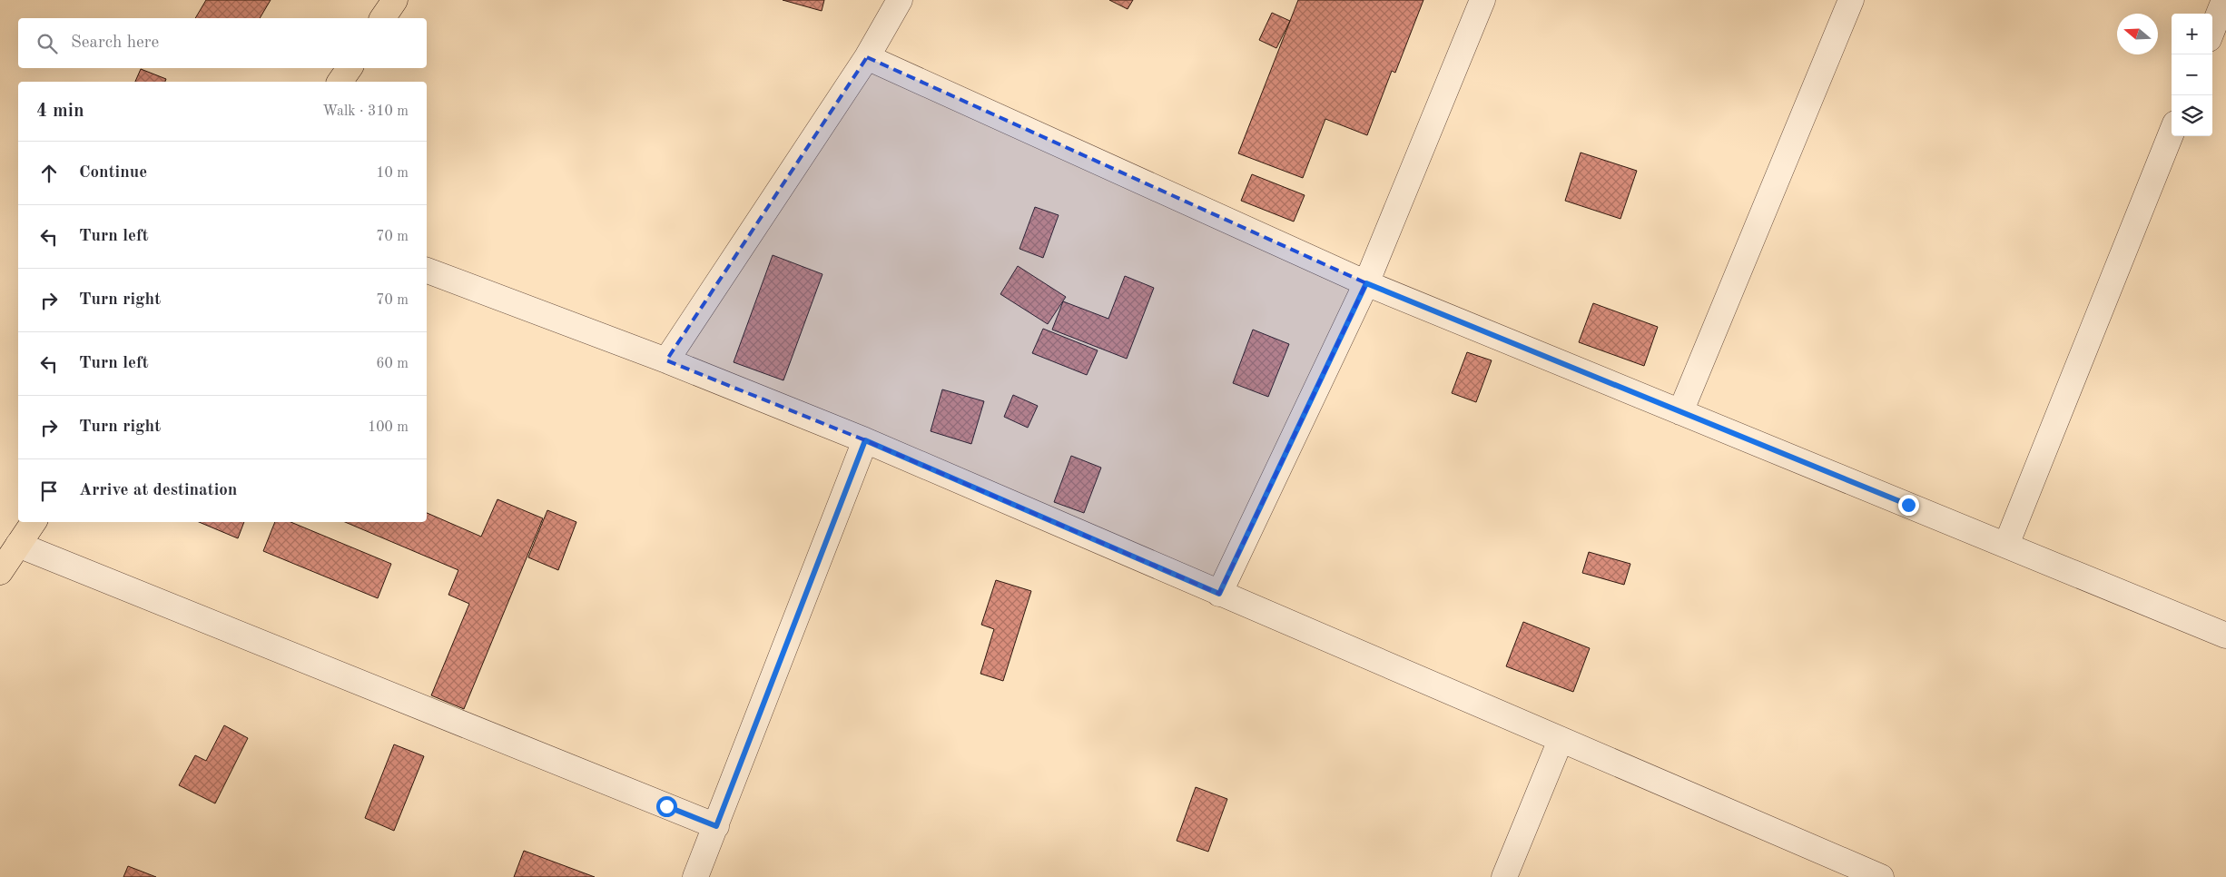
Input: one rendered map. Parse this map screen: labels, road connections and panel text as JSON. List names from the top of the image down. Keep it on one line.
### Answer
{"north":"left","page":{"map_buttons":["+","−"],"search":"Search here","heading":["4 min","Walk · 310 m"],"list":[["Continue","10 m"],["Turn left","70 m"],["Turn right","70 m"],["Turn left","60 m"],["Turn right","100 m"],"Arrive at destination"]}}
